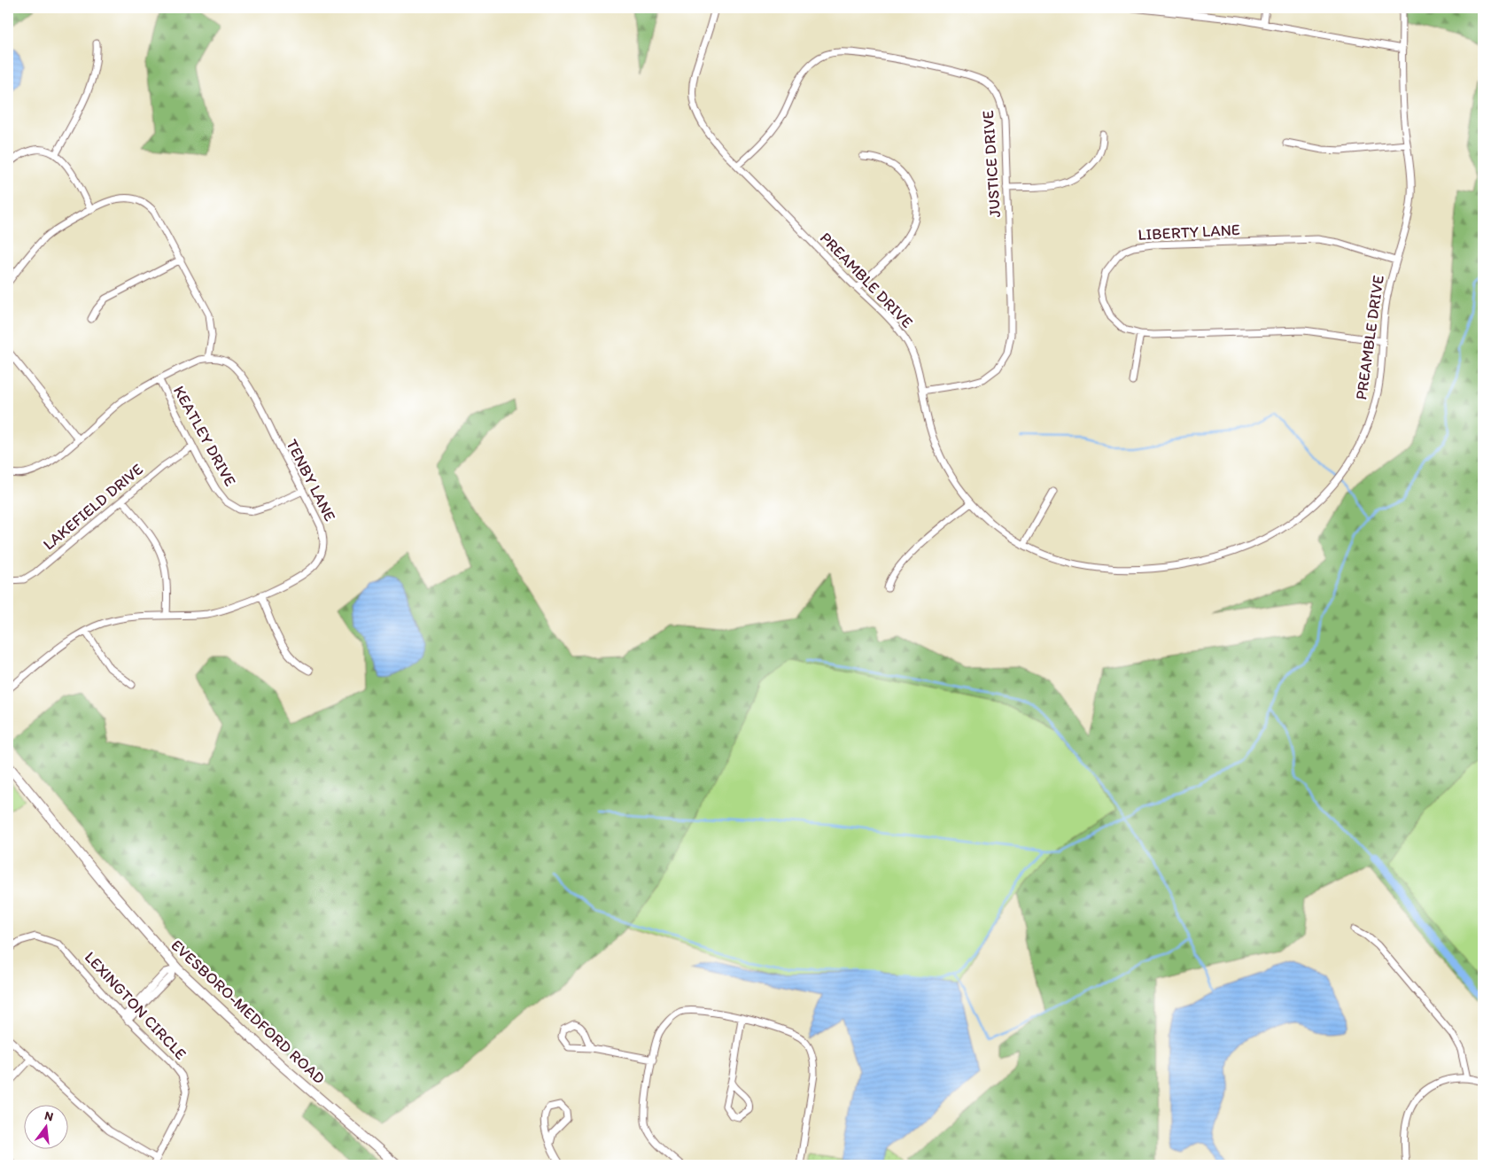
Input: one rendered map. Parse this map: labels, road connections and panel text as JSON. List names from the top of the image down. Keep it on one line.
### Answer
{"streets":{"street":["JUSTICE DRIVE","LIBERTY LANE","PREAMBLE DRIVE","KEATLEY DRIVE","TENBY LANE","LAKEFIELD DRIVE","LEXINGTON CIRCLE","EVESBORO-MEDFORD ROAD"]},"crossings":[["JUSTICE DRIVE","PREAMBLE DRIVE"],["LIBERTY LANE","PREAMBLE DRIVE"],["KEATLEY DRIVE","TENBY LANE"],["KEATLEY DRIVE","LAKEFIELD DRIVE"]],"north":"top"}
